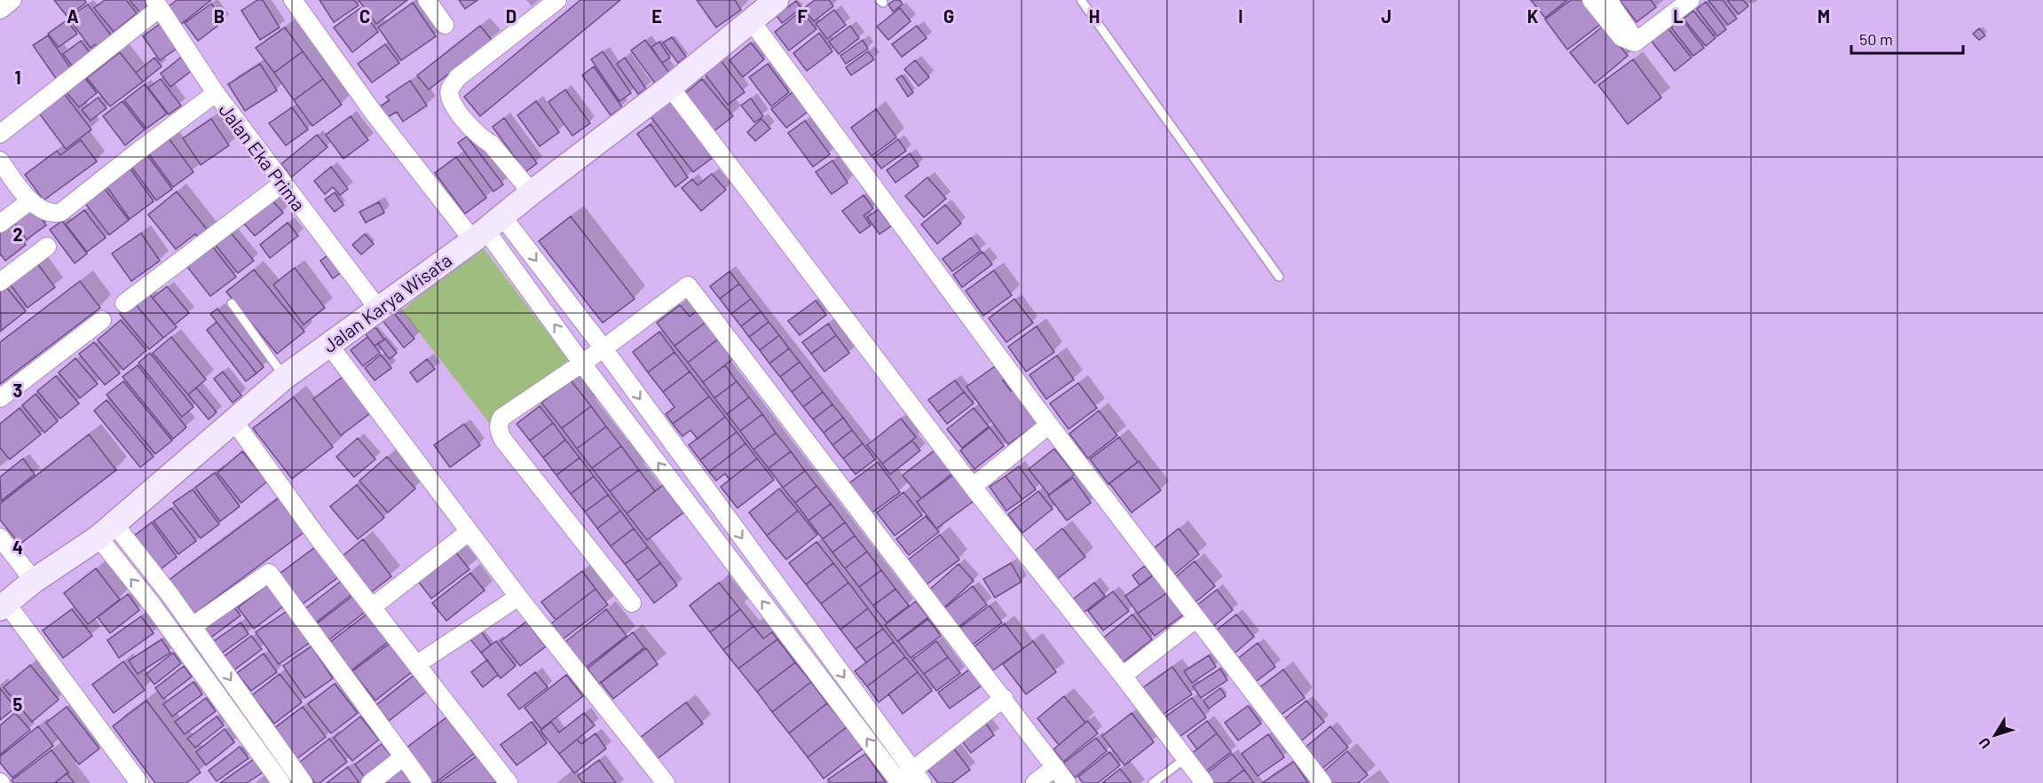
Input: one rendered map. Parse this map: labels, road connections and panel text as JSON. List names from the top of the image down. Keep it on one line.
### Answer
{"streets":{"street":["Jalan Eka Prima","Jalan Karya Wisata"]},"crossings":[["Jalan Eka Prima","Jalan Karya Wisata"]],"scale_bar":"50 m","north":"bottom left","grid":{"columns":["A","B","C","D","E","F","G","H","I","J","K","L","M"],"rows":["1","2","3","4","5"]}}
